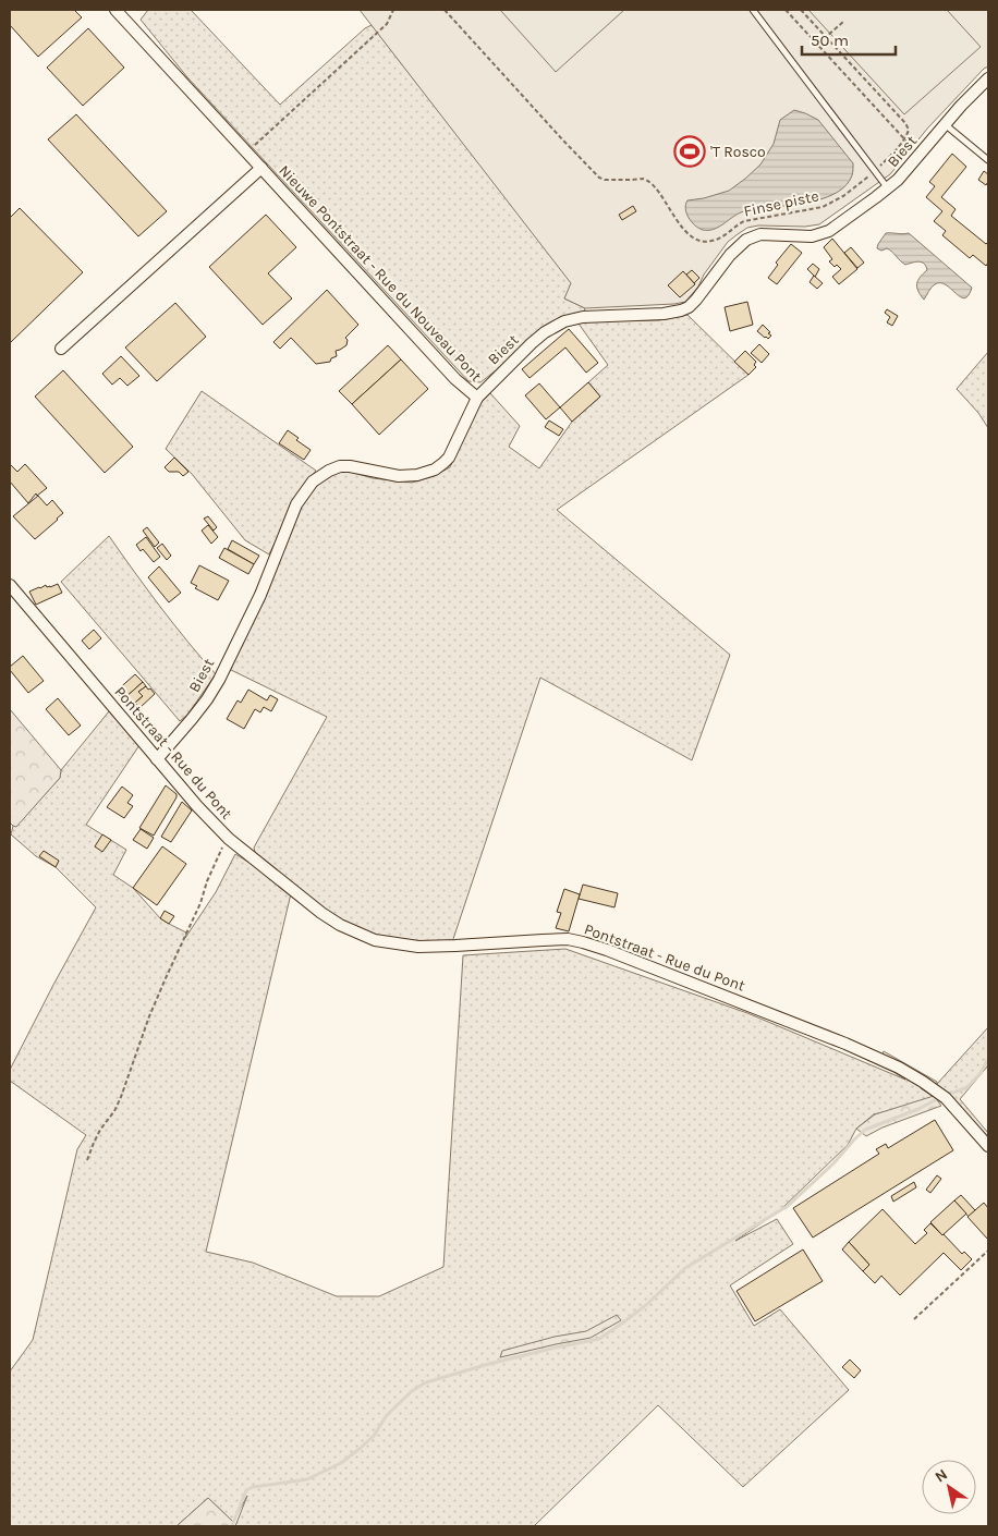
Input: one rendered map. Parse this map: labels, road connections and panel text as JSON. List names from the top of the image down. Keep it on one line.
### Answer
{"streets":{"street":["Biest","Nieuwe Pontstraat - Rue du Nouveau Pont","Pontstraat - Rue du Pont"],"path":["Finse piste"]},"crossings":[["Biest","Nieuwe Pontstraat - Rue du Nouveau Pont"],["Biest","Pontstraat - Rue du Pont"]],"places":{"sports":["'T Rosco"]},"scale_bar":"50 m","north":"top left"}
